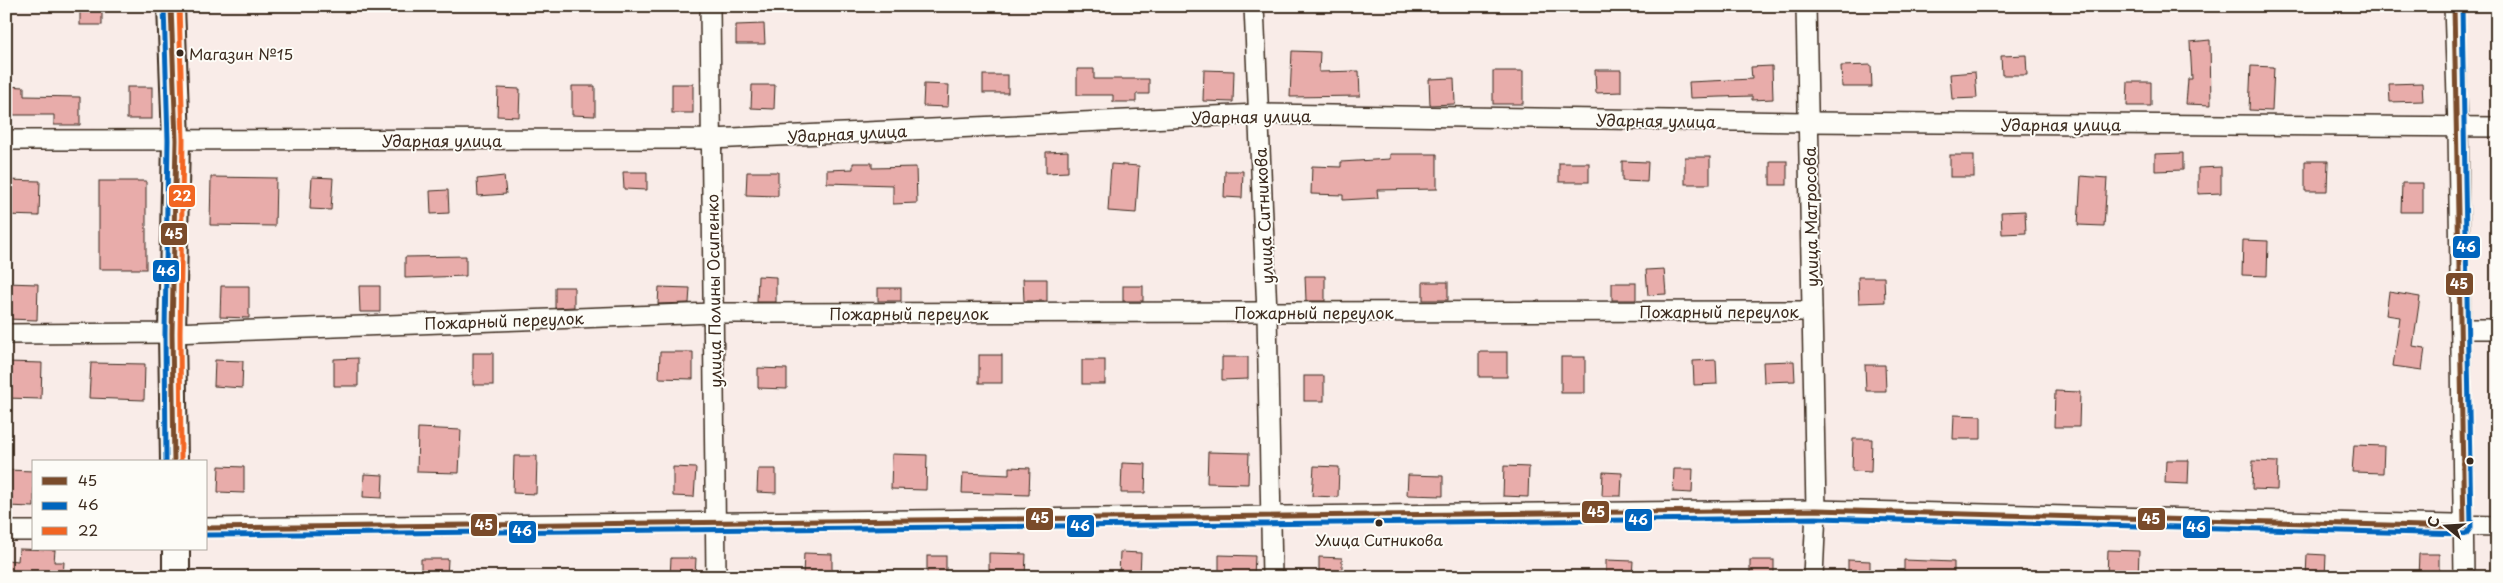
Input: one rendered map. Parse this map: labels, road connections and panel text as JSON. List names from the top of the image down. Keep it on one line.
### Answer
{"streets":{"street":["Ударная улица","улица Ситникова","улица Матросова","улица Полины Осипенко","Пожарный переулок"]},"crossings":[["Ударная улица","улица Ситникова"],["Ударная улица","улица Матросова"],["Ударная улица","улица Полины Осипенко"],["улица Ситникова","Пожарный переулок"],["улица Матросова","Пожарный переулок"],["улица Полины Осипенко","Пожарный переулок"]],"places":["Магазин №15","Улица Ситникова"],"lines":["transit line 45","transit line 46","transit line 22"],"legend":["45","46","22"],"north":"left"}
